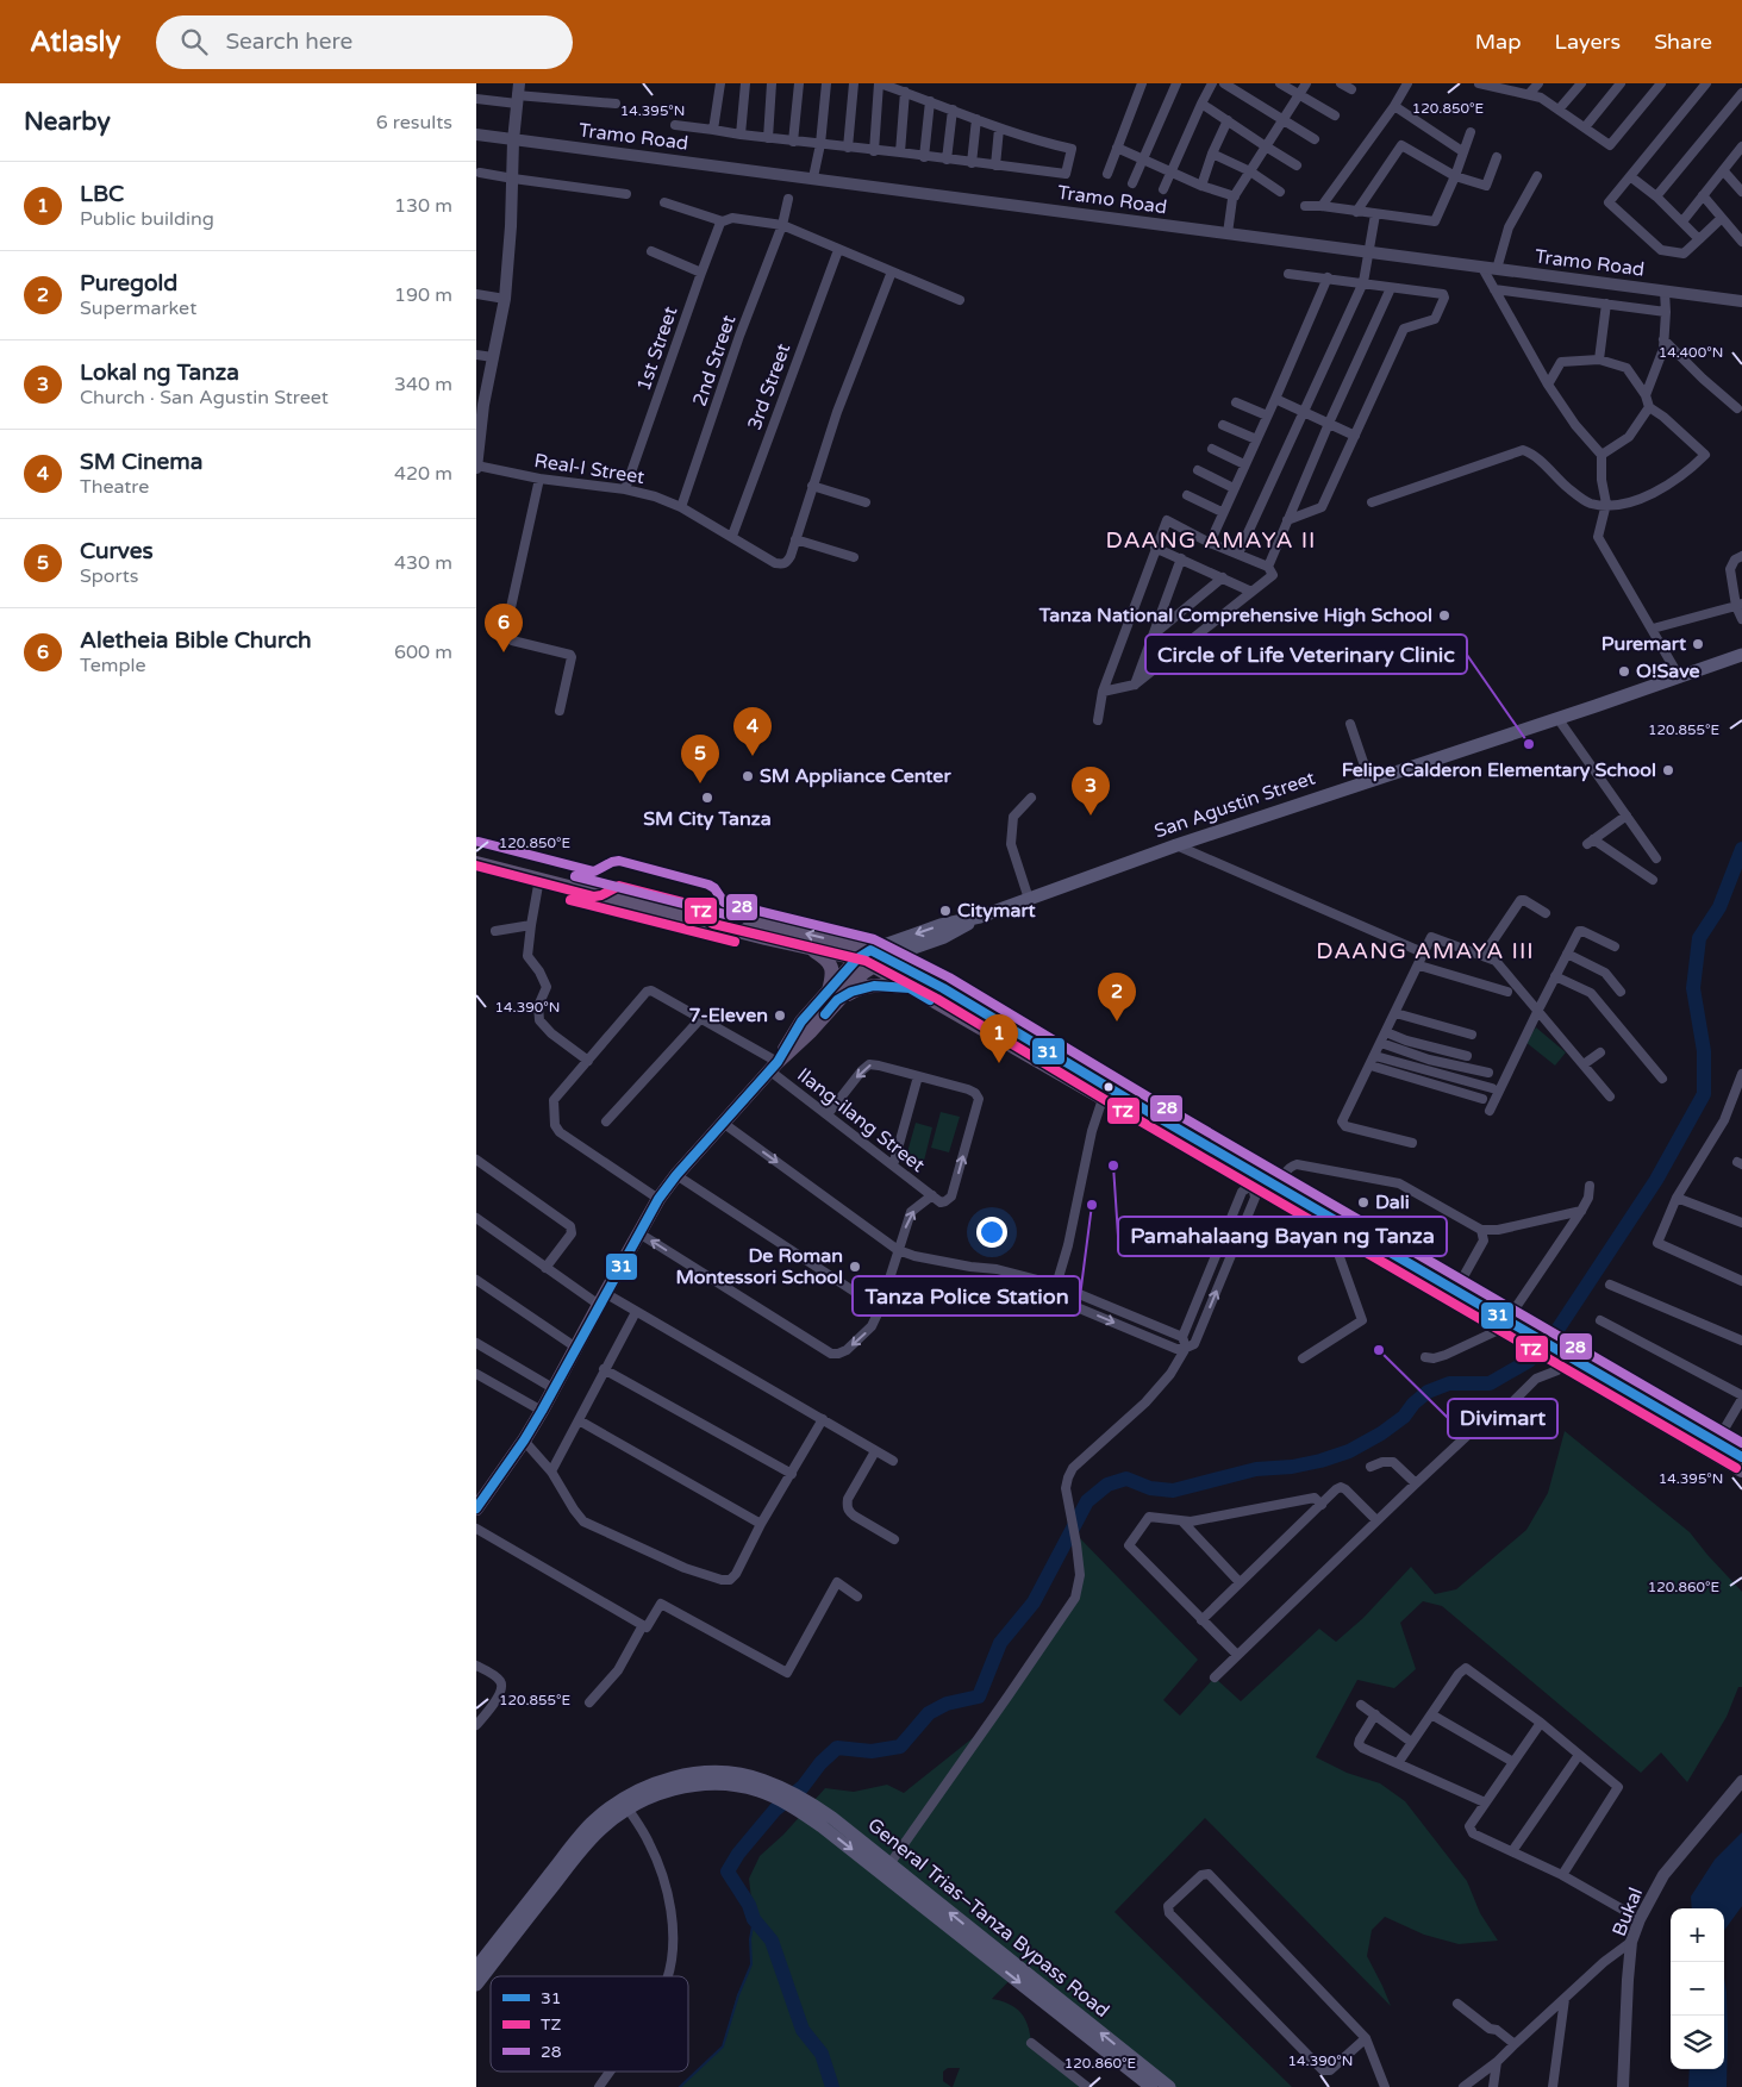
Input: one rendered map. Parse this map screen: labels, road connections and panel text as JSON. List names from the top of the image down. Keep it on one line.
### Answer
{"streets":{"main road":["San Agustin Street","General Trias–Tanza Bypass Road"],"street":["Tramo Road","1st Street","2nd Street","3rd Street","Real-I Street","Ilang-ilang Street","Bukal"]},"crossings":[["1st Street","Real-I Street"],["2nd Street","Real-I Street"],["3rd Street","Real-I Street"]],"districts":["DAANG AMAYA II","DAANG AMAYA III"],"places":["Tanza National Comprehensive High School","Puremart","O!Save","Circle of Life Veterinary Clinic","Felipe Calderon Elementary School","SM Appliance Center","SM City Tanza","Citymart","7-Eleven","Pamahalaang Bayan ng Tanza","Dali","Tanza Police Station","De Roman Montessori School","Divimart"],"lines":["transit line 28","transit line TZ","transit line 31"],"legend":["31","TZ","28"],"page":{"header":"Atlasly","search":"Search here","nav":["Map","Layers","Share"],"heading":["Nearby","6 results"],"list":[{"mark":"1","name":"LBC","note":"Public building","value":"130 m"},{"mark":"2","name":"Puregold","note":"Supermarket","value":"190 m"},{"mark":"3","name":"Lokal ng Tanza","note":"Church · San Agustin Street","value":"340 m"},{"mark":"4","name":"SM Cinema","note":"Theatre","value":"420 m"},{"mark":"5","name":"Curves","note":"Sports","value":"430 m"},{"mark":"6","name":"Aletheia Bible Church","note":"Temple","value":"600 m"}],"pins":["6","4","5","3","2","1"],"map_buttons":["+","−"]},"coordinates":["120.850°E","14.395°N","14.400°N","120.855°E","14.390°N","120.860°E"]}
